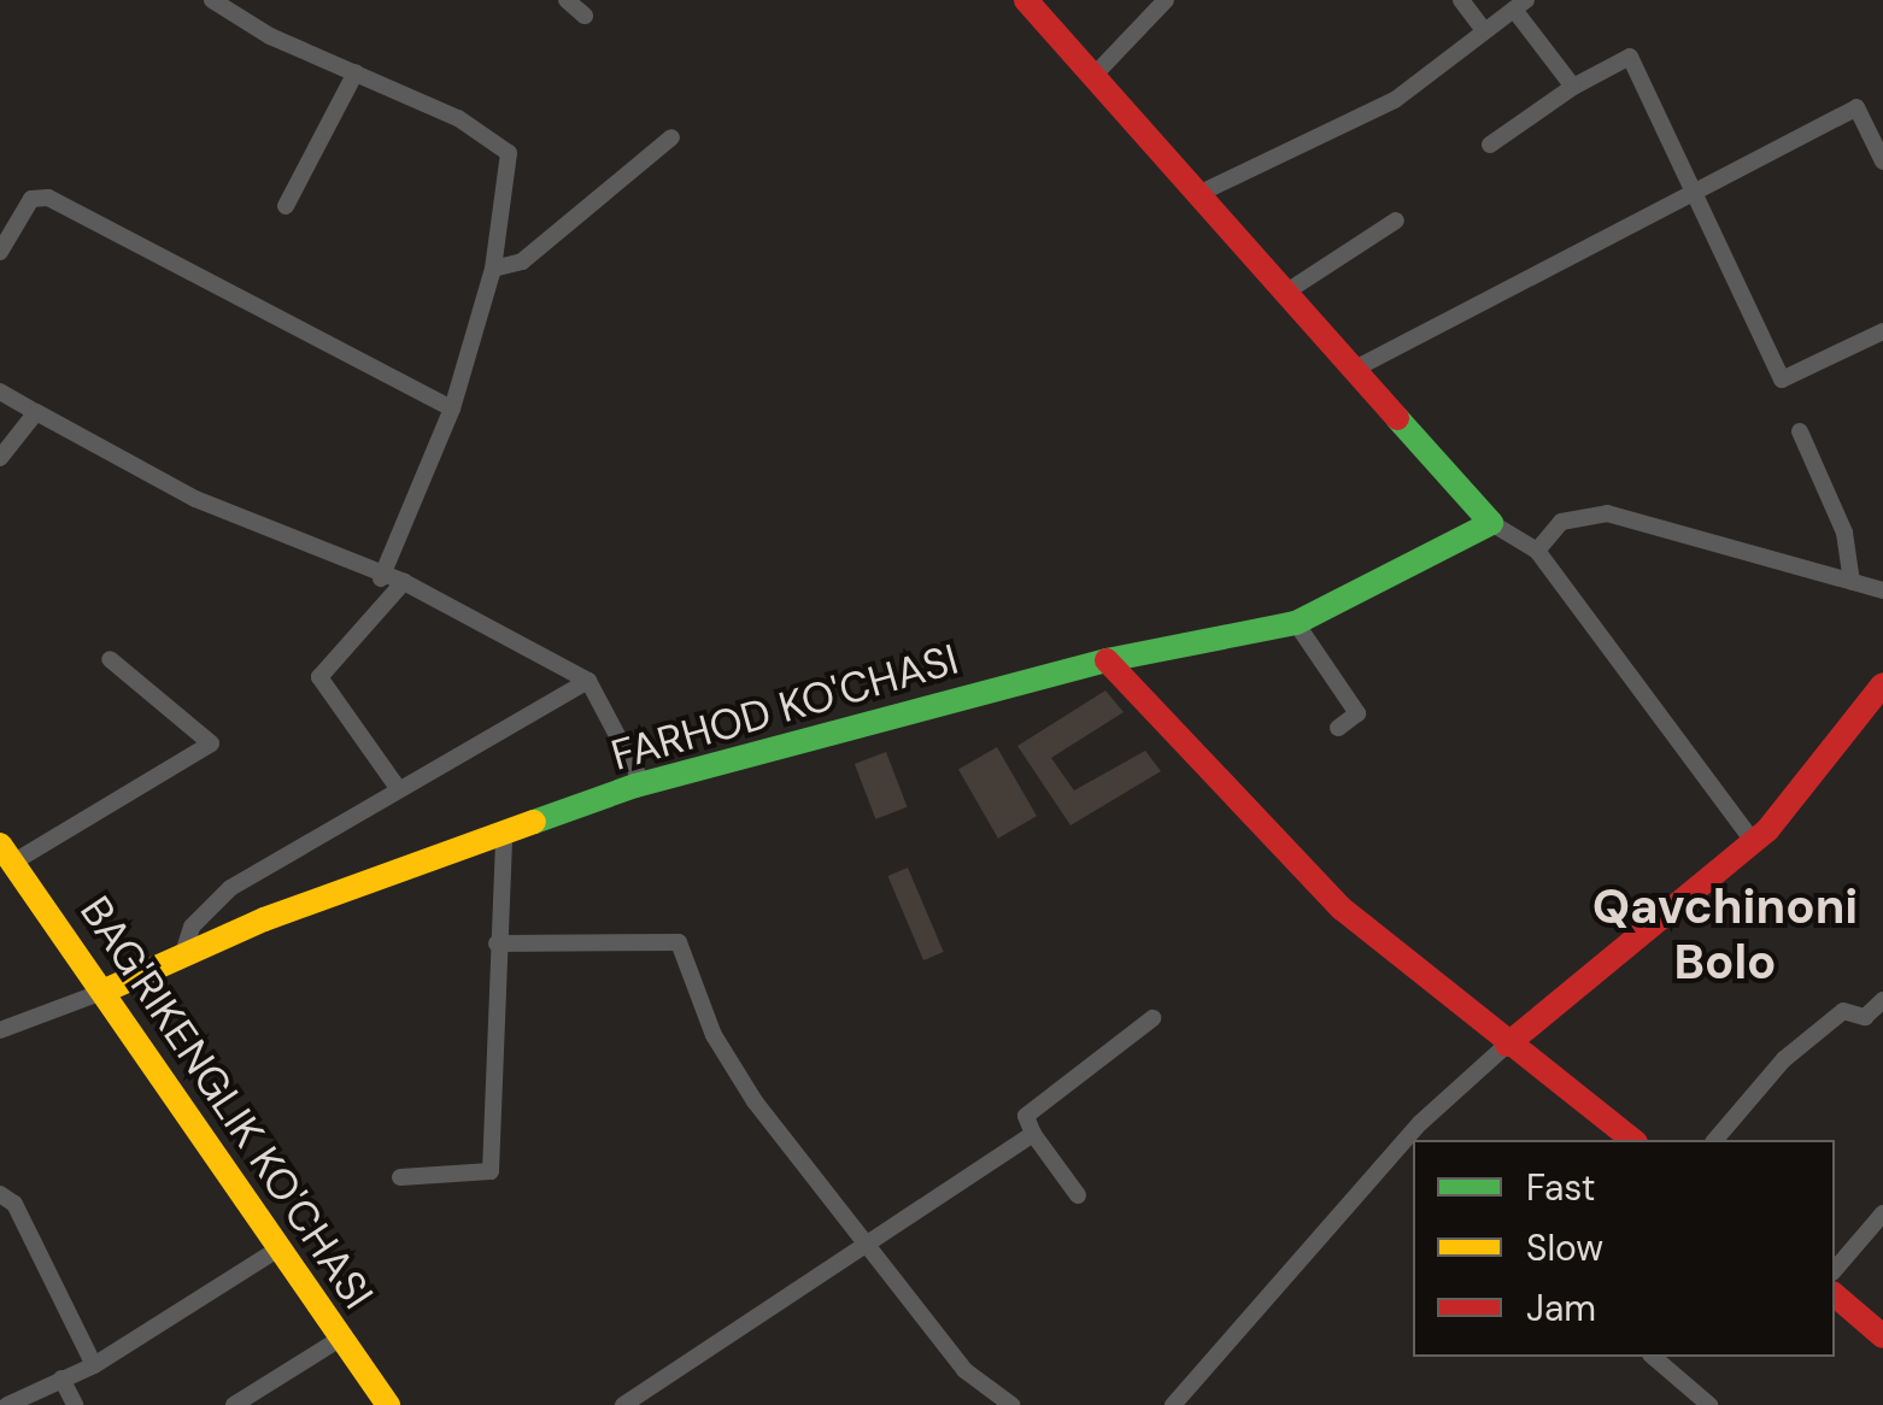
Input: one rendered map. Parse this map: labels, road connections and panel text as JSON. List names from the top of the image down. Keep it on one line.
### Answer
{"streets":{"street":["FARHOD KO'CHASI","BAG'RIKENGLIK KO'CHASI"]},"crossings":[["FARHOD KO'CHASI","BAG'RIKENGLIK KO'CHASI"]],"districts":["Qavchinoni Bolo"],"legend":["Fast","Slow","Jam"]}
